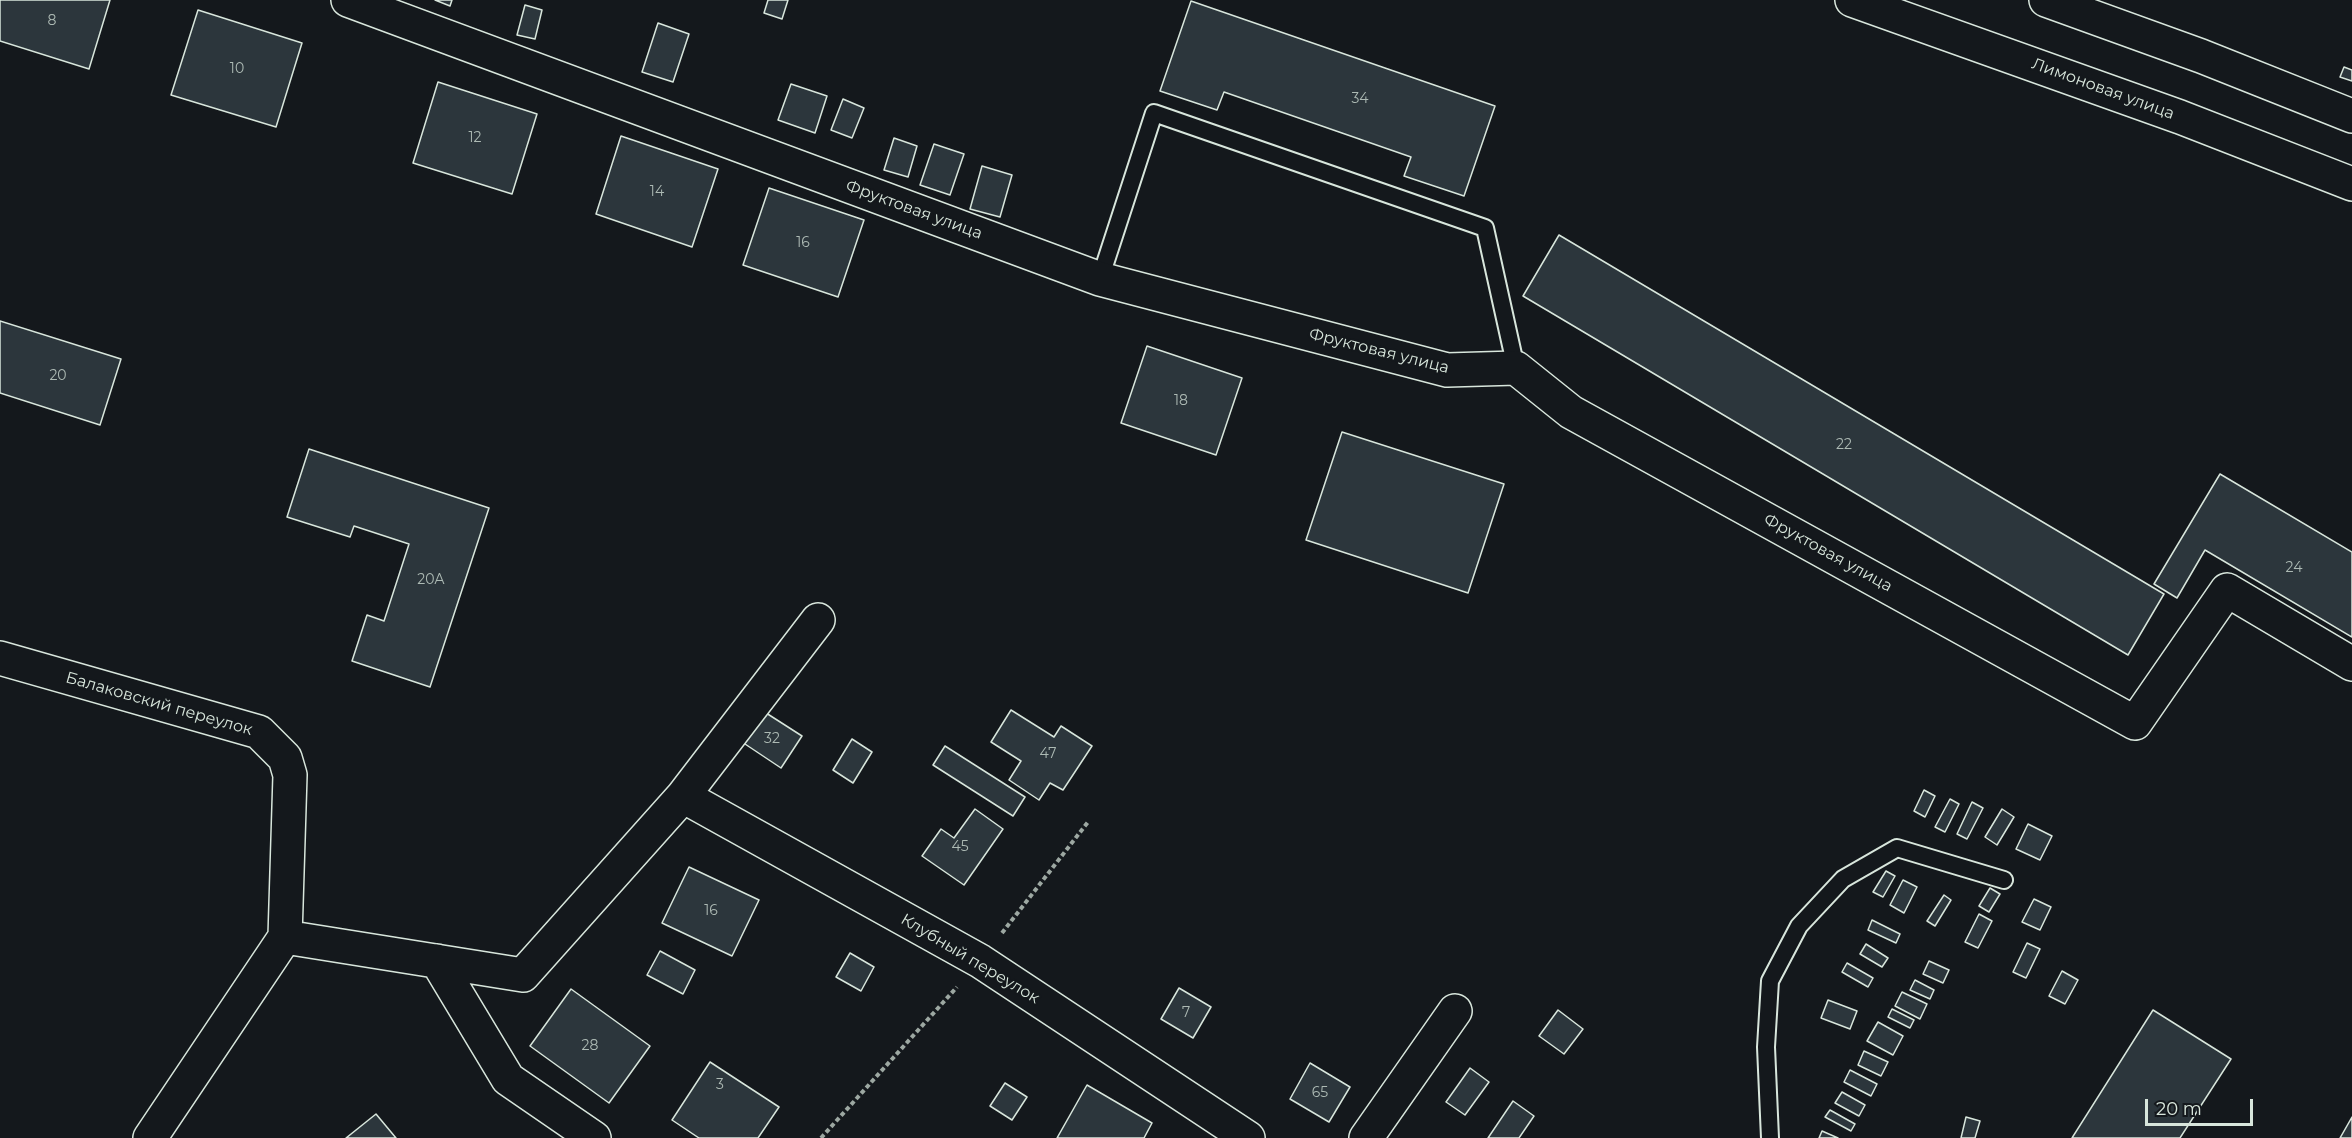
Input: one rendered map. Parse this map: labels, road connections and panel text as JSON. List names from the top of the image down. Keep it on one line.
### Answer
{"streets":{"main road":["Лимоновая улица","Фруктовая улица","Балаковский переулок","Клубный переулок"]},"house_numbers":["8","10","34","12","14","16","20","18","22","24","20А","32","47","45","16","7","28","3","65"],"scale_bar":"20 m"}
